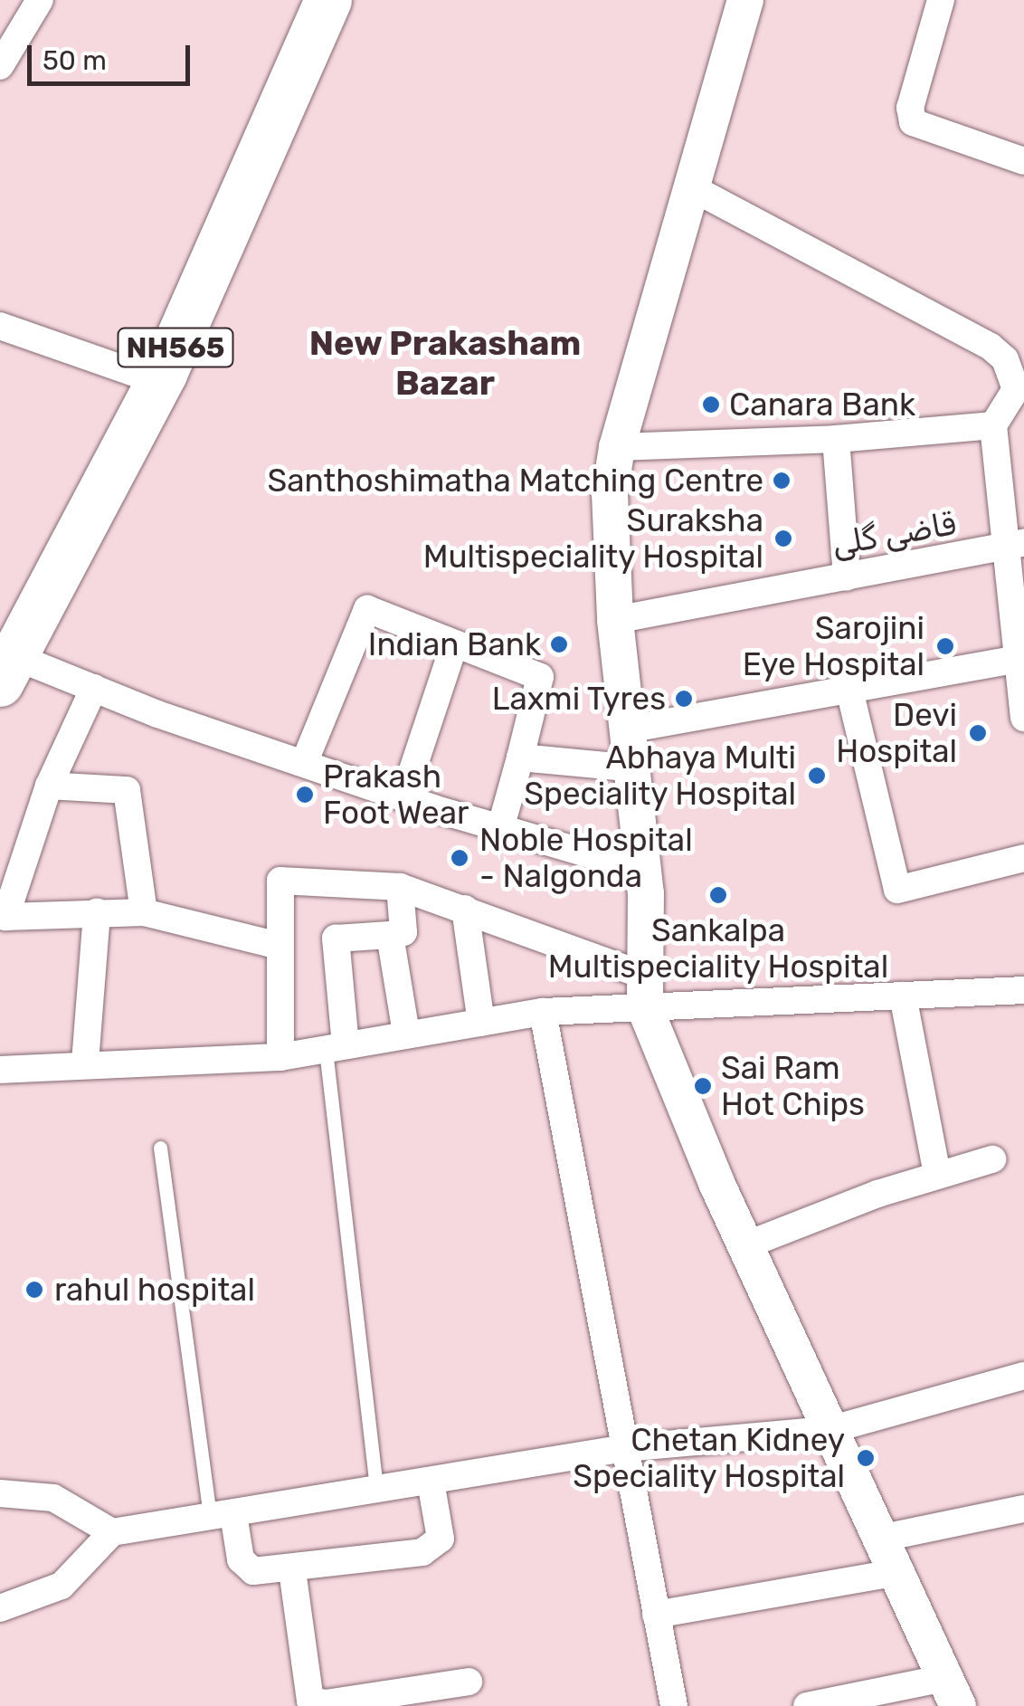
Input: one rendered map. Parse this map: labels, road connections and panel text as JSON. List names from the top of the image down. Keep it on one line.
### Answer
{"streets":{"highway":["NH565"],"street":["قاضی گلی"]},"districts":["New Prakasham Bazar"],"places":["Canara Bank","Santhoshimatha Matching Centre","Suraksha Multispeciality Hospital","Indian Bank","Sarojini Eye Hospital","Laxmi Tyres","Devi Hospital","Abhaya Multi Speciality Hospital","Prakash Foot Wear","Noble Hospital - Nalgonda","Sankalpa Multispeciality Hospital","Sai Ram Hot Chips","rahul hospital","Chetan Kidney Speciality Hospital"],"scale_bar":"50 m"}
